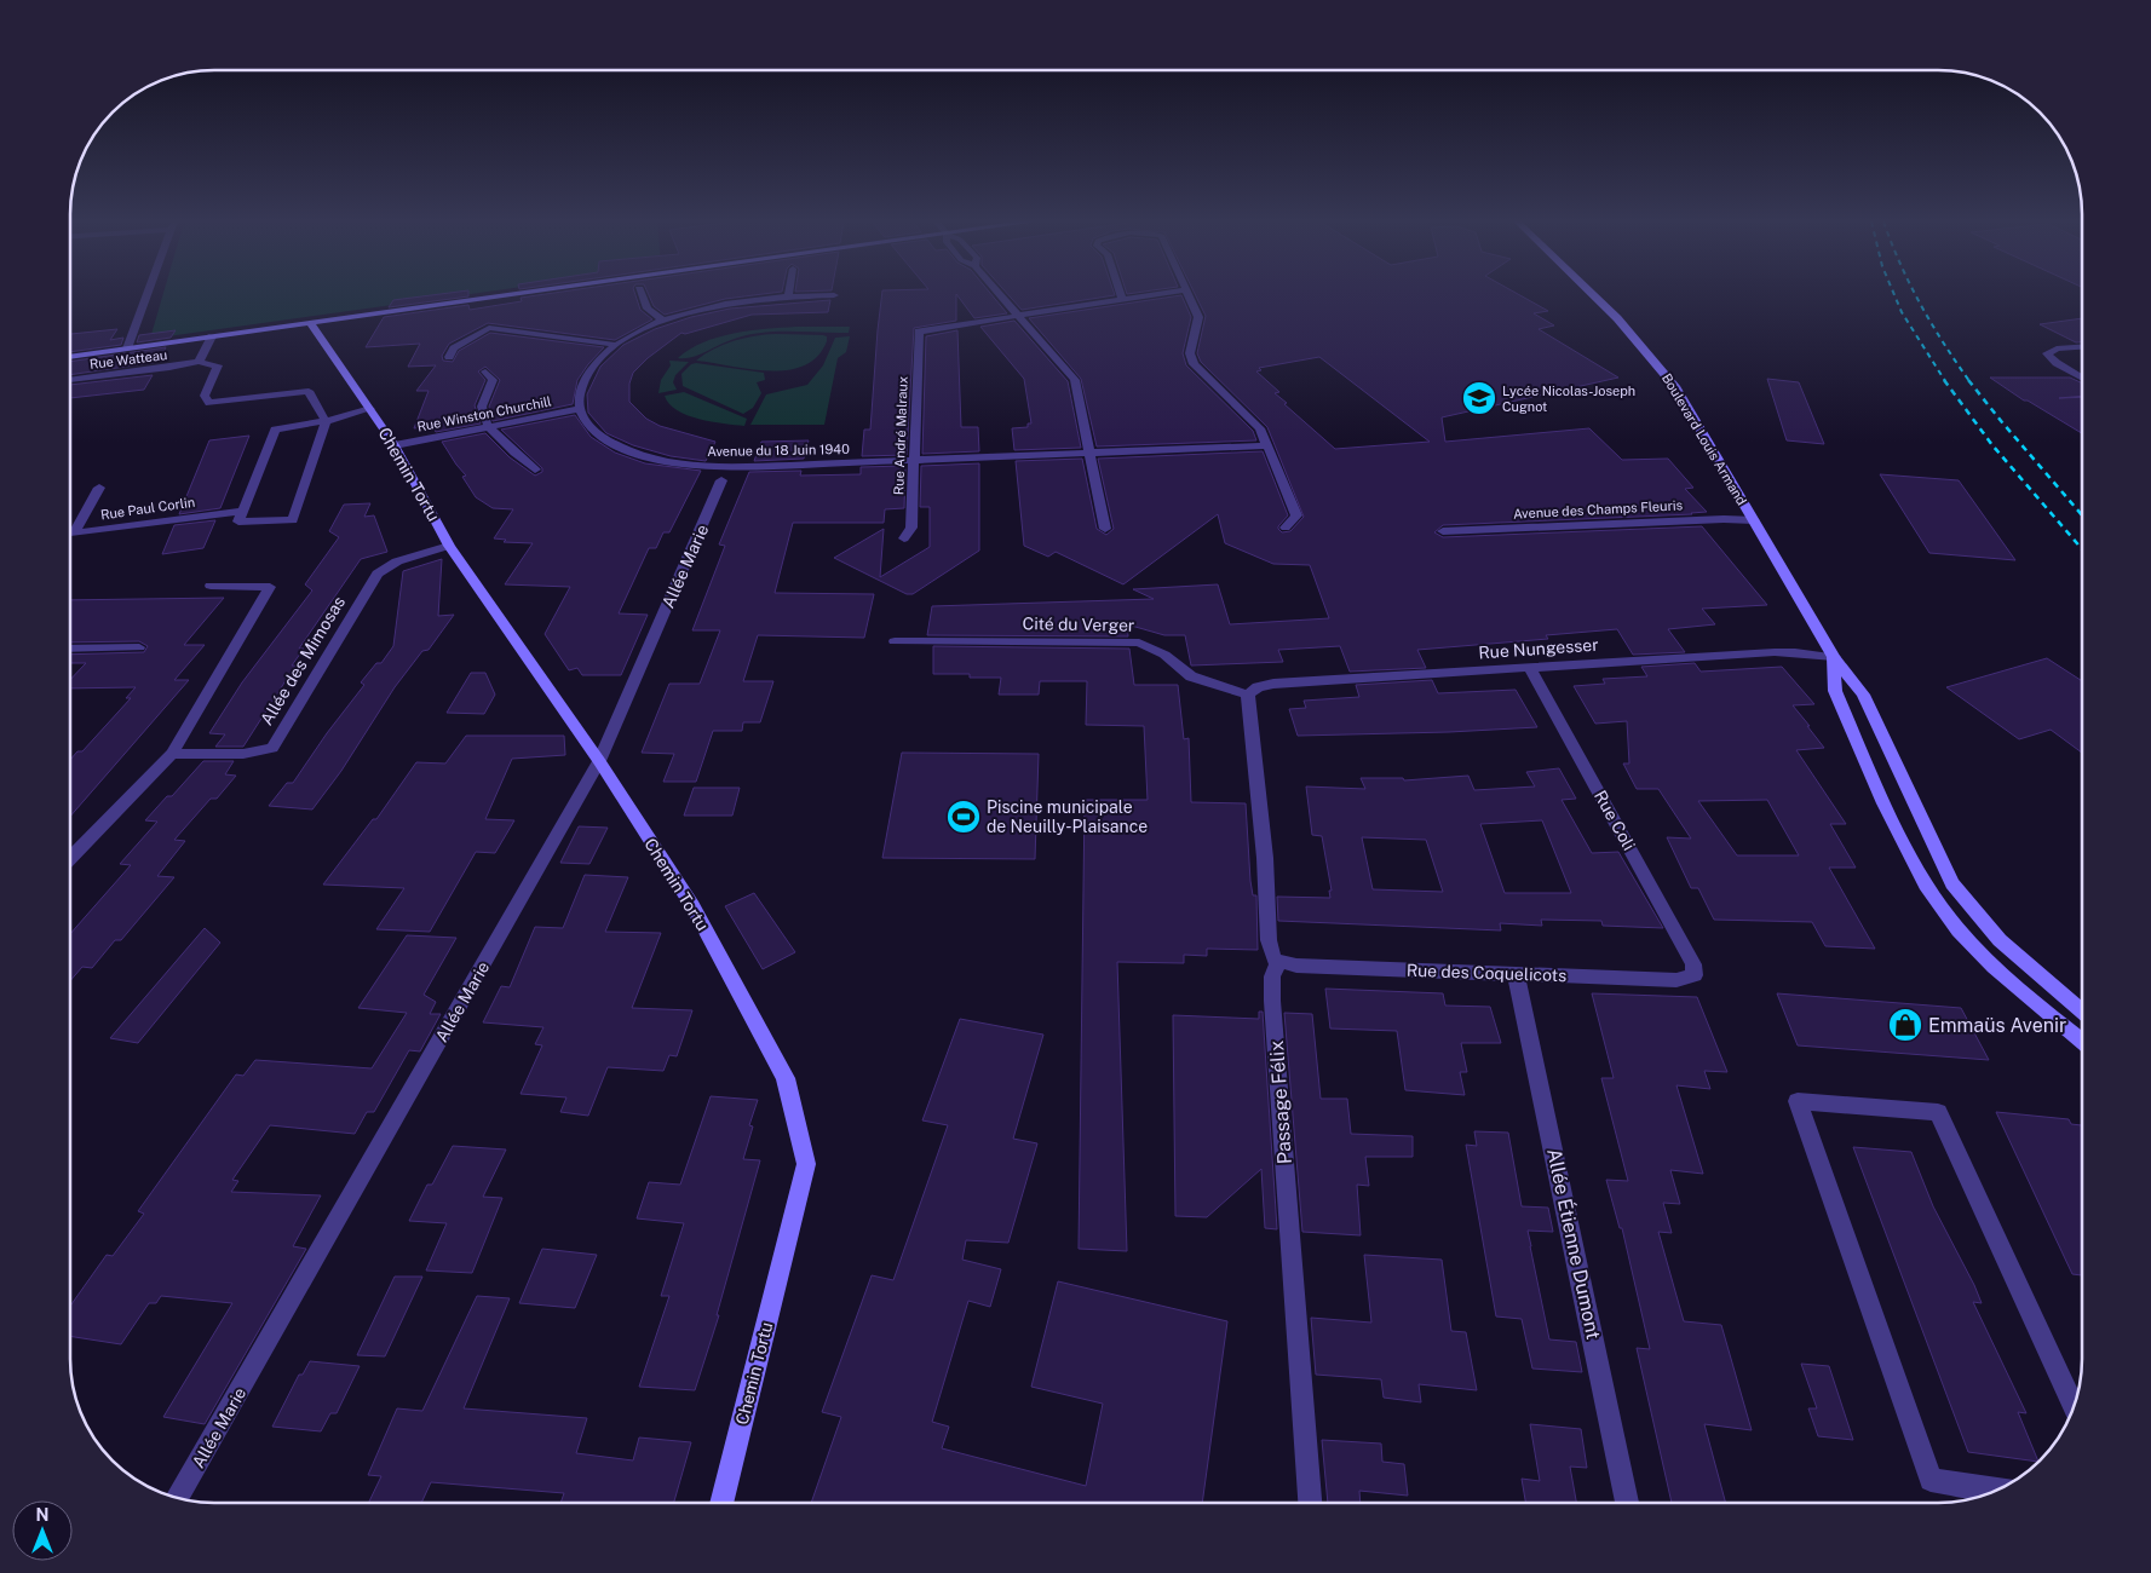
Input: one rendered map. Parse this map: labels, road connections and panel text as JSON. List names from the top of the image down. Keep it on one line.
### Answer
{"streets":{"main road":["Boulevard Louis Armand","Chemin Tortu"],"street":["Rue Watteau","Rue Winston Churchill","Rue André Malraux","Avenue du 18 Juin 1940","Rue Paul Corlin","Avenue des Champs Fleuris","Allée Marie","Cité du Verger","Rue Nungesser","Allée des Mimosas","Rue Coli","Rue des Coquelicots","Passage Félix","Allée Étienne Dumont"]},"crossings":[["Rue Winston Churchill","Avenue du 18 Juin 1940"],["Rue Winston Churchill","Chemin Tortu"],["Rue André Malraux","Avenue du 18 Juin 1940"],["Boulevard Louis Armand","Avenue des Champs Fleuris"],["Boulevard Louis Armand","Rue Nungesser"],["Chemin Tortu","Allée Marie"],["Chemin Tortu","Allée des Mimosas"],["Cité du Verger","Rue Nungesser"],["Rue Nungesser","Rue Coli"],["Rue Coli","Rue des Coquelicots"],["Rue des Coquelicots","Passage Félix"],["Rue des Coquelicots","Allée Étienne Dumont"]],"places":{"school or university":["Lycée Nicolas-Joseph Cugnot"],"sports":["Piscine municipale de Neuilly-Plaisance"],"shop":["Emmaüs Avenir"]},"north":"top"}
